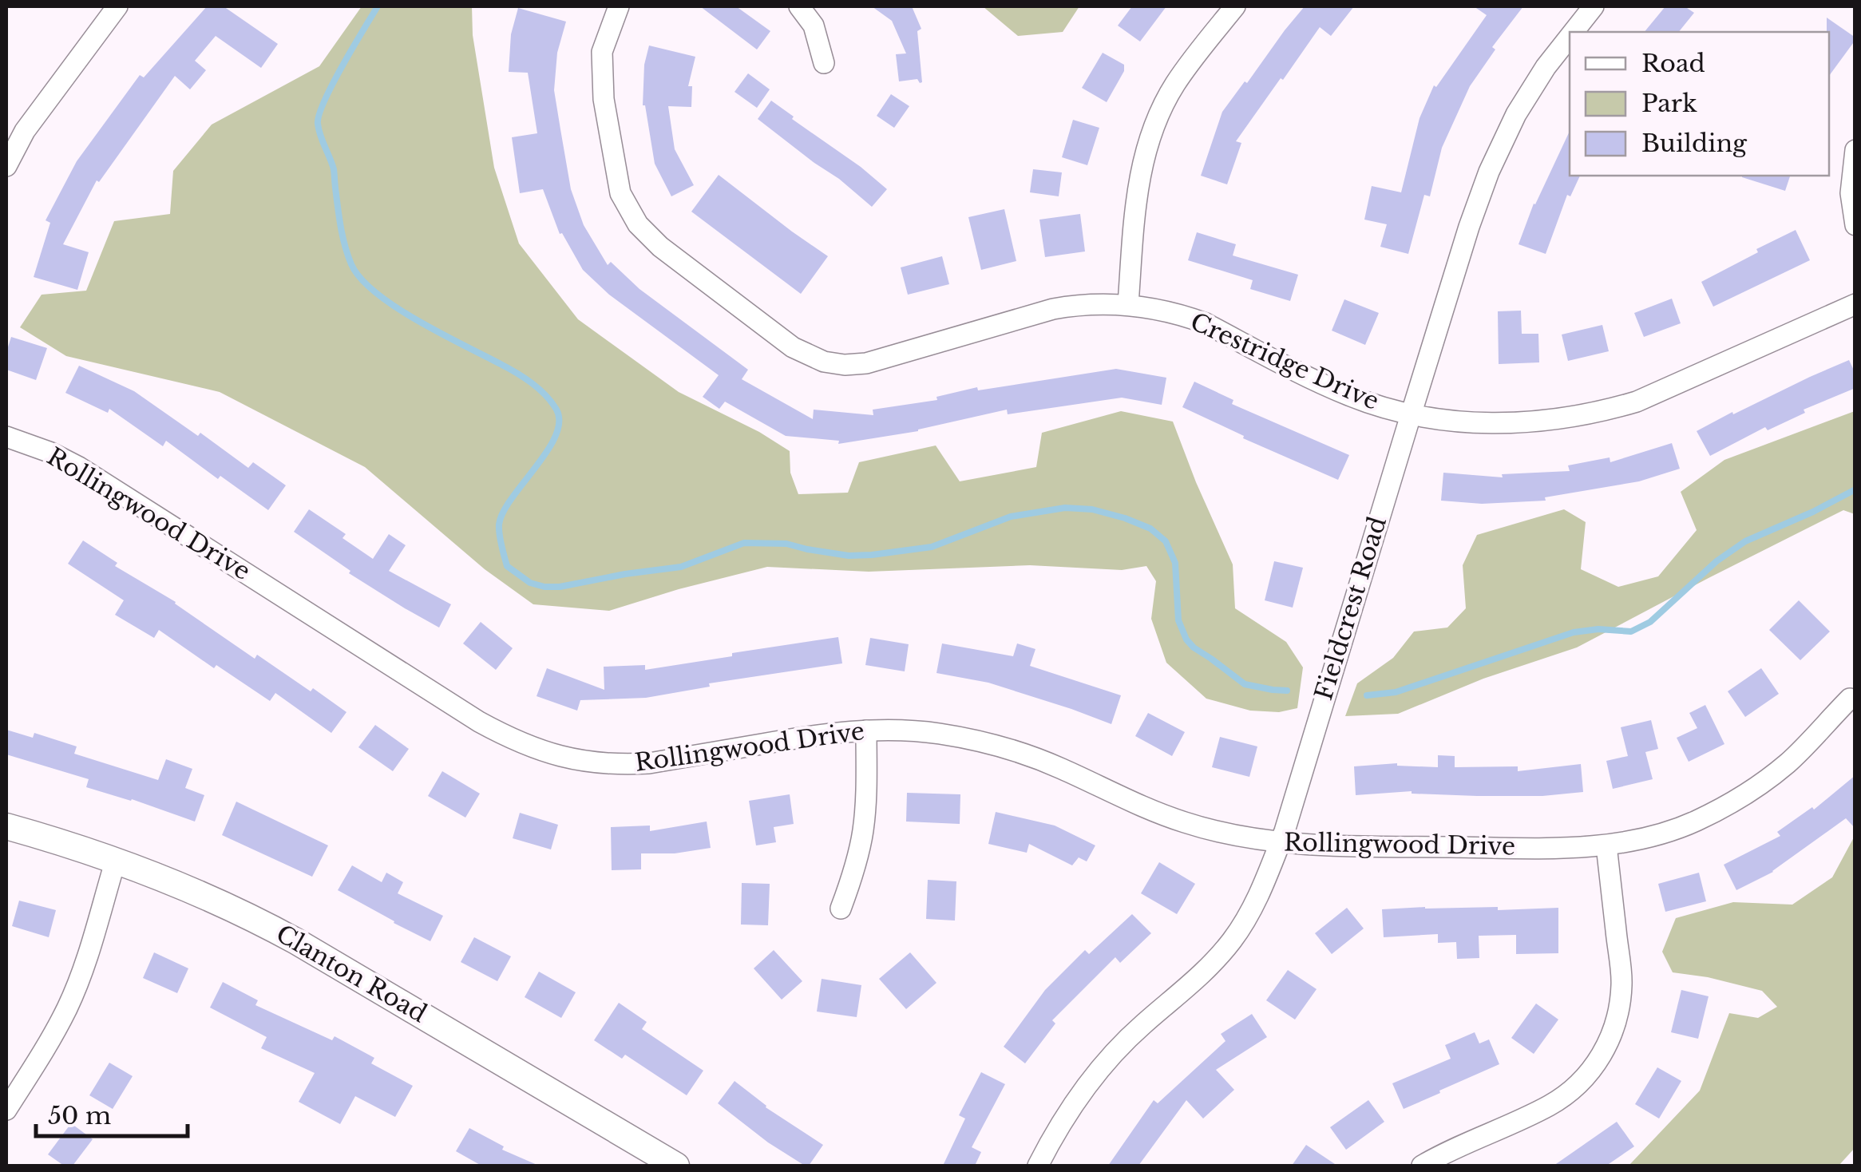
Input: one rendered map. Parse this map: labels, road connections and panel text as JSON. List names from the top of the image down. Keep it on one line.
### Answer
{"streets":{"main road":["Clanton Road"],"street":["Crestridge Drive","Rollingwood Drive","Fieldcrest Road"]},"crossings":[["Crestridge Drive","Fieldcrest Road"],["Rollingwood Drive","Fieldcrest Road"]],"legend":["Road","Park","Building"],"scale_bar":"50 m"}
